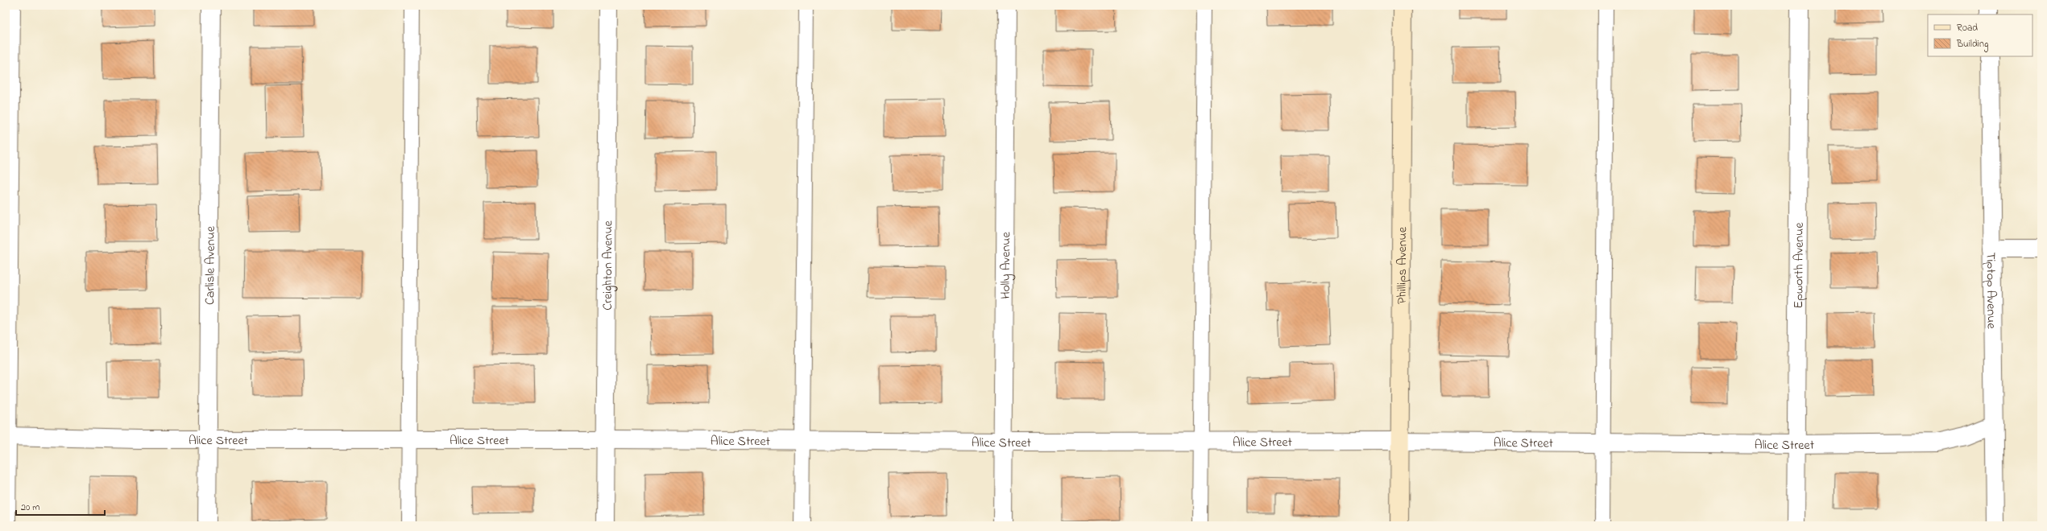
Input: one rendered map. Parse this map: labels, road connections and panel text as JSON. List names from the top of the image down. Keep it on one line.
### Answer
{"streets":{"street":["Carlisle Avenue","Creighton Avenue","Holly Avenue","Phillips Avenue","Epworth Avenue","Tiptop Avenue","Alice Street"]},"crossings":[["Carlisle Avenue","Alice Street"],["Creighton Avenue","Alice Street"],["Holly Avenue","Alice Street"],["Phillips Avenue","Alice Street"],["Epworth Avenue","Alice Street"],["Tiptop Avenue","Alice Street"]],"legend":["Road","Building"],"scale_bar":"20 m"}
